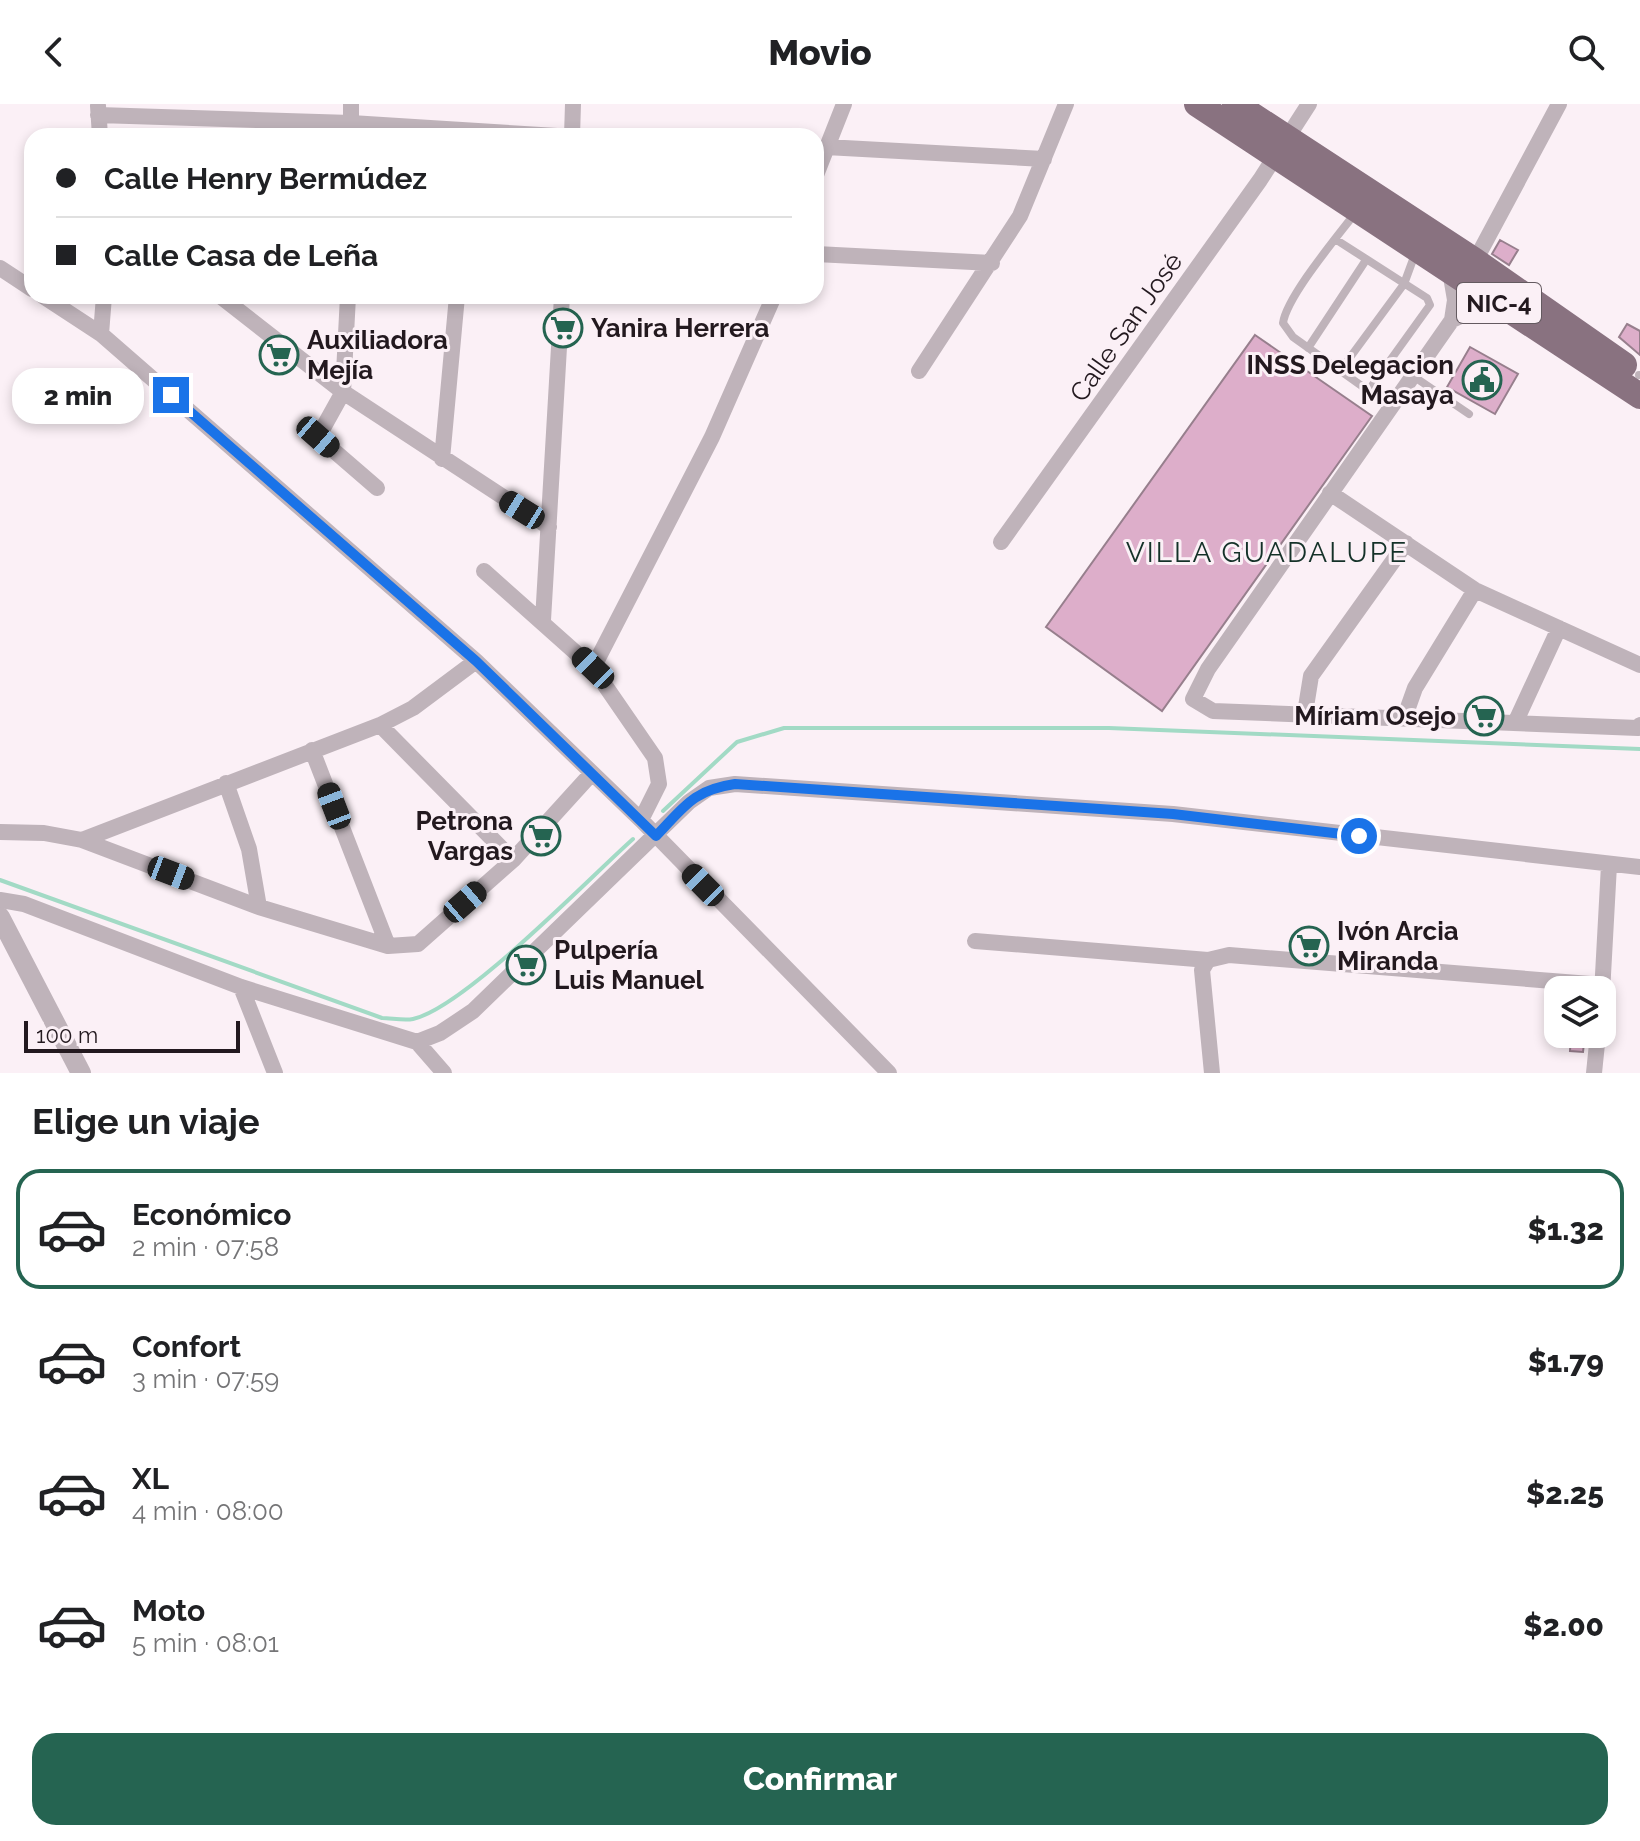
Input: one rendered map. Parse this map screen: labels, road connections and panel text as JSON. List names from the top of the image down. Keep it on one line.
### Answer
{"streets":{"highway":["NIC-4"],"street":["Calle San José"]},"crossings":[["NIC-4","Calle San José"]],"districts":["VILLA GUADALUPE"],"places":{"supermarket":["Yanira Herrera","Auxiliadora Mejía","Míriam Osejo","Petrona Vargas","Ivón Arcia Miranda","Pulpería Luis Manuel"],"public building":["INSS Delegacion Masaya"]},"scale_bar":"100 m","page":{"header":"Movio","banner":["Calle Henry Bermúdez","Calle Casa de Leña"],"bubble":"2 min","scale":"100 m","heading":"Elige un viaje","list":[{"name":"Económico","note":"2 min · 07:58","value":"$1.32"},{"name":"Confort","note":"3 min · 07:59","value":"$1.79"},{"name":"XL","note":"4 min · 08:00","value":"$2.25"},{"name":"Moto","note":"5 min · 08:01","value":"$2.00"}],"buttons":"Confirmar"}}
